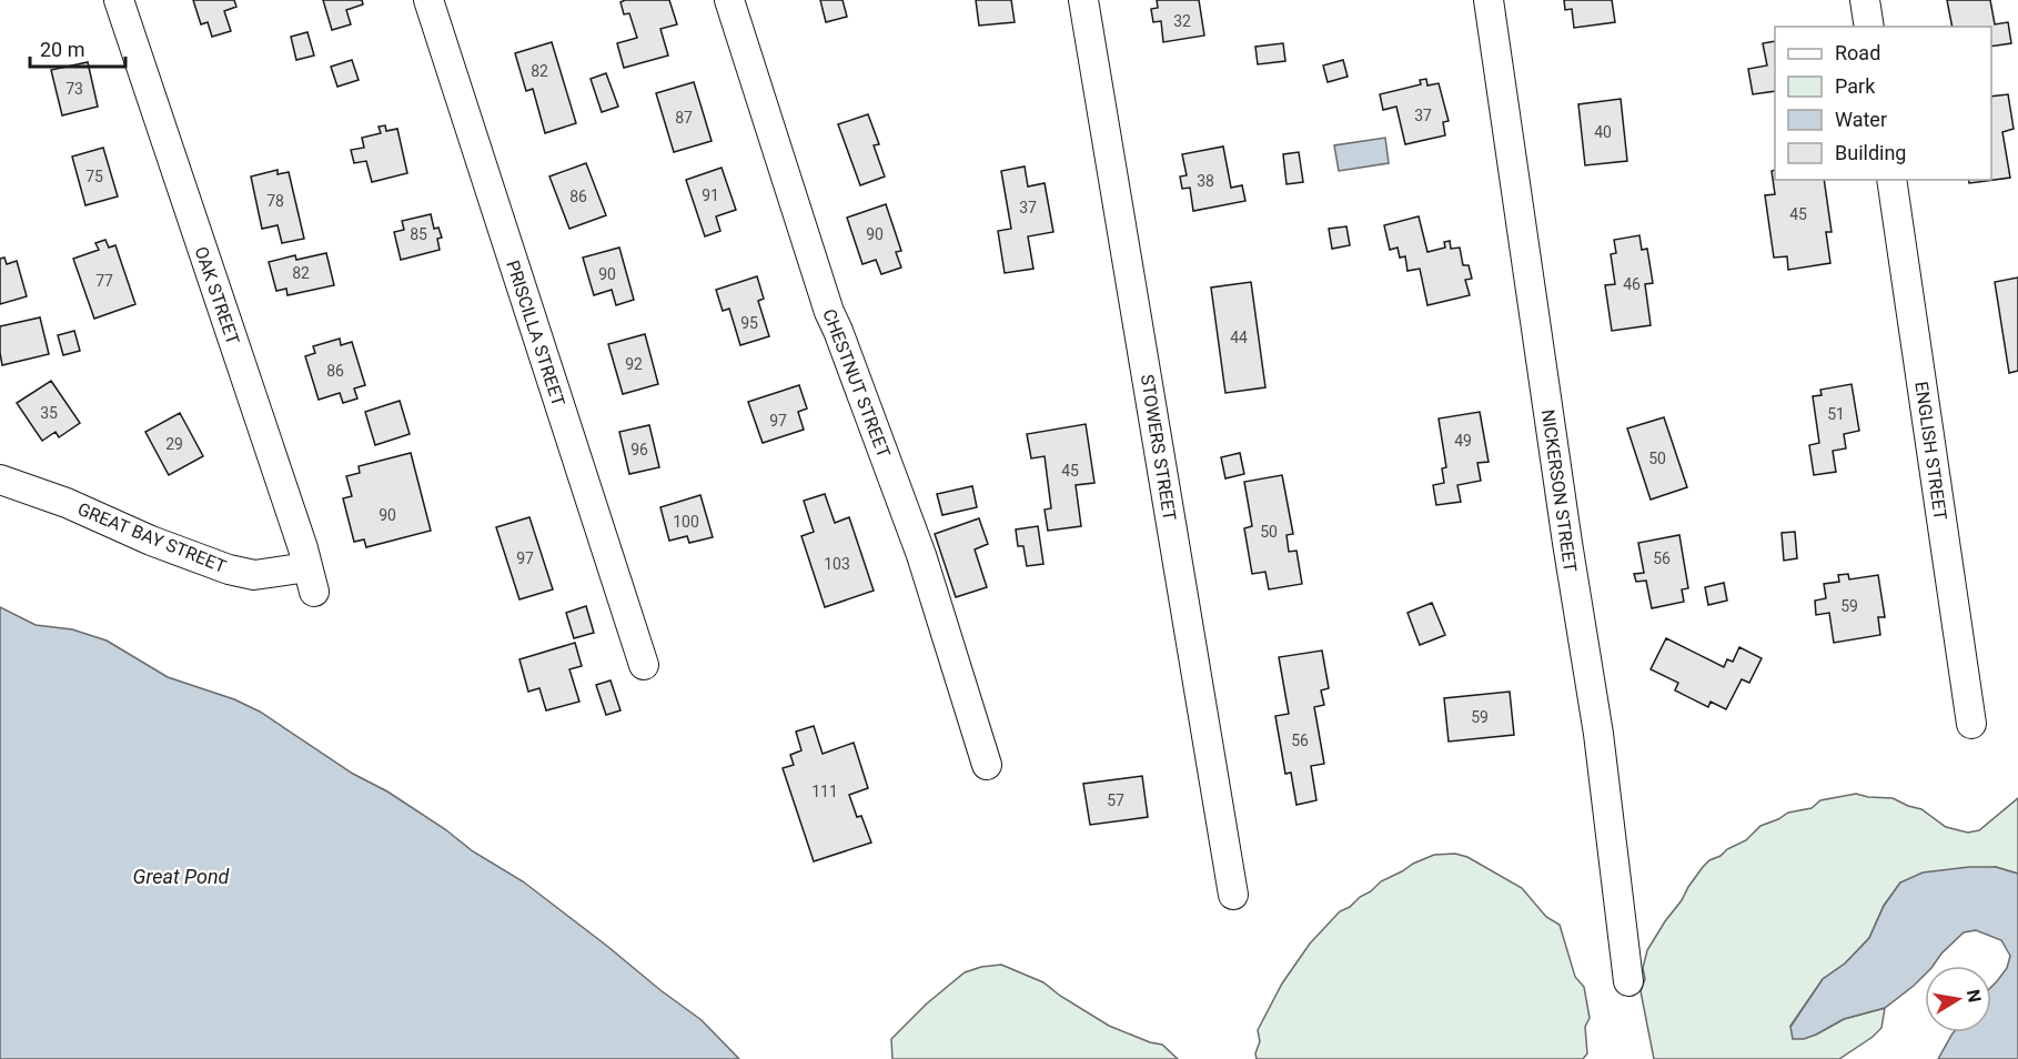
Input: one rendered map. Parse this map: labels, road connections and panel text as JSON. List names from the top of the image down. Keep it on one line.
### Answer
{"streets":{"street":["OAK STREET","PRISCILLA STREET","CHESTNUT STREET","STOWERS STREET","ENGLISH STREET","NICKERSON STREET","GREAT BAY STREET"]},"crossings":[["OAK STREET","GREAT BAY STREET"]],"water":["Great Pond"],"house_numbers":["32","82","73","37","87","40","75","38","91","86","78","37","45","85","90","82","90","77","46","95","44","92","86","35","51","97","49","29","96","50","45","90","100","50","97","56","103","59","59","56","111","57"],"legend":["Road","Park","Water","Building"],"scale_bar":"20 m","north":"right"}
